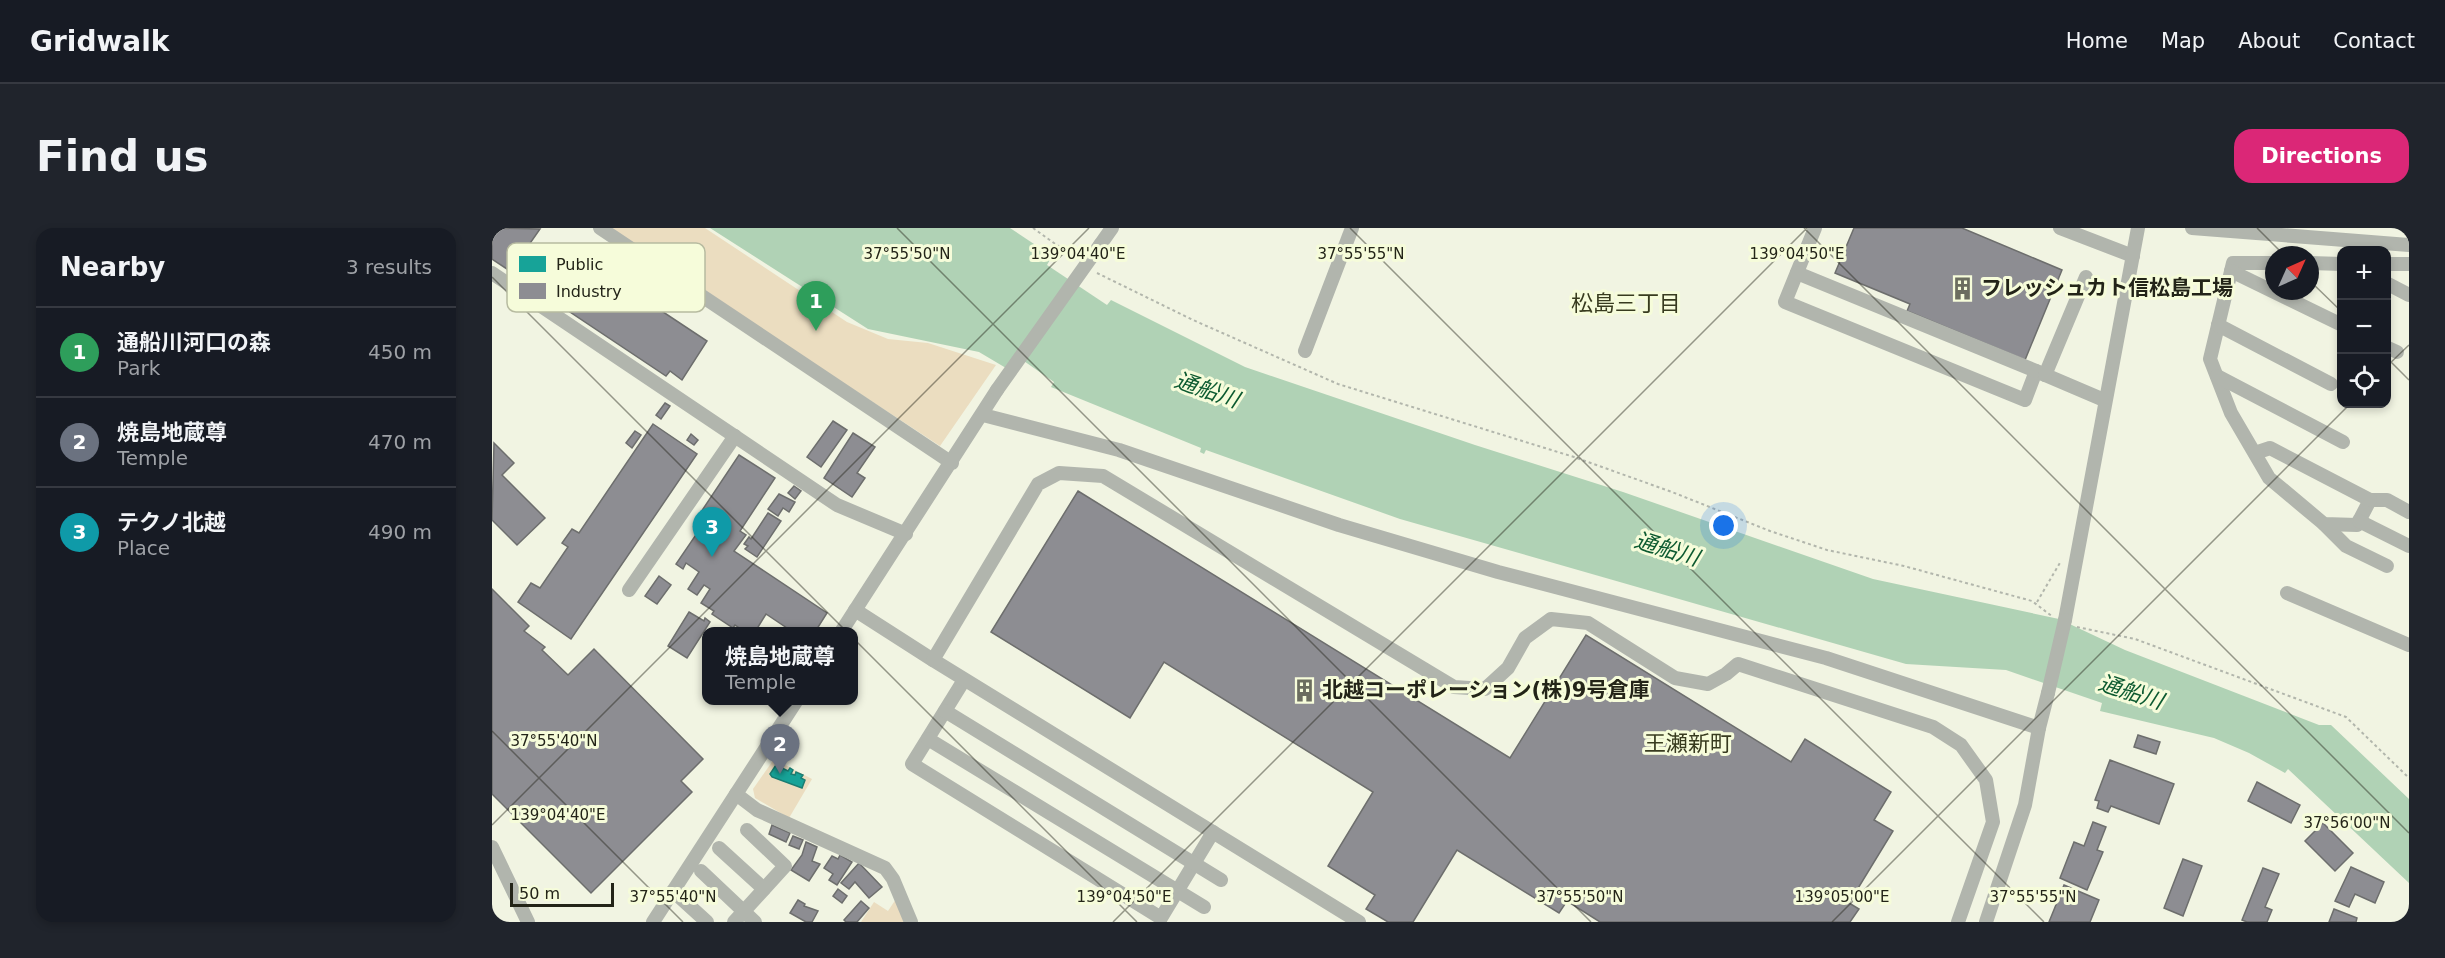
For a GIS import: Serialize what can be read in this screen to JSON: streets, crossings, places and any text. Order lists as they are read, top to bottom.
{
  "districts": ["松島三丁目", "王瀬新町"],
  "water": ["通船川"],
  "places": {
    "building": ["フレッシュカト信松島工場", "北越コーポレーション(株)9号倉庫"]
  },
  "legend": ["Public", "Industry"],
  "scale_bar": "50 m",
  "north": "top right",
  "page": {
    "header": "Gridwalk",
    "nav": [
      "Home",
      "Map",
      "About",
      "Contact"
    ],
    "buttons": "Directions",
    "title": "Find us",
    "heading": ["Nearby", "3 results"],
    "map_buttons": ["+", "−"],
    "pins": ["1", "3", "2"],
    "list": [
      {
        "mark": "1",
        "name": "通船川河口の森",
        "note": "Park",
        "value": "450 m"
      },
      {
        "mark": "2",
        "name": "焼島地蔵尊",
        "note": "Temple",
        "value": "470 m"
      },
      {
        "mark": "3",
        "name": "テクノ北越",
        "note": "Place",
        "value": "490 m"
      }
    ],
    "popup": ["焼島地蔵尊", "Temple"],
    "scale": "50 m"
  },
  "coordinates": [
    "37°55'50\"N",
    "139°04'40\"E",
    "37°55'55\"N",
    "139°04'50\"E",
    "37°55'40\"N",
    "37°56'00\"N",
    "139°05'00\"E"
  ]
}
